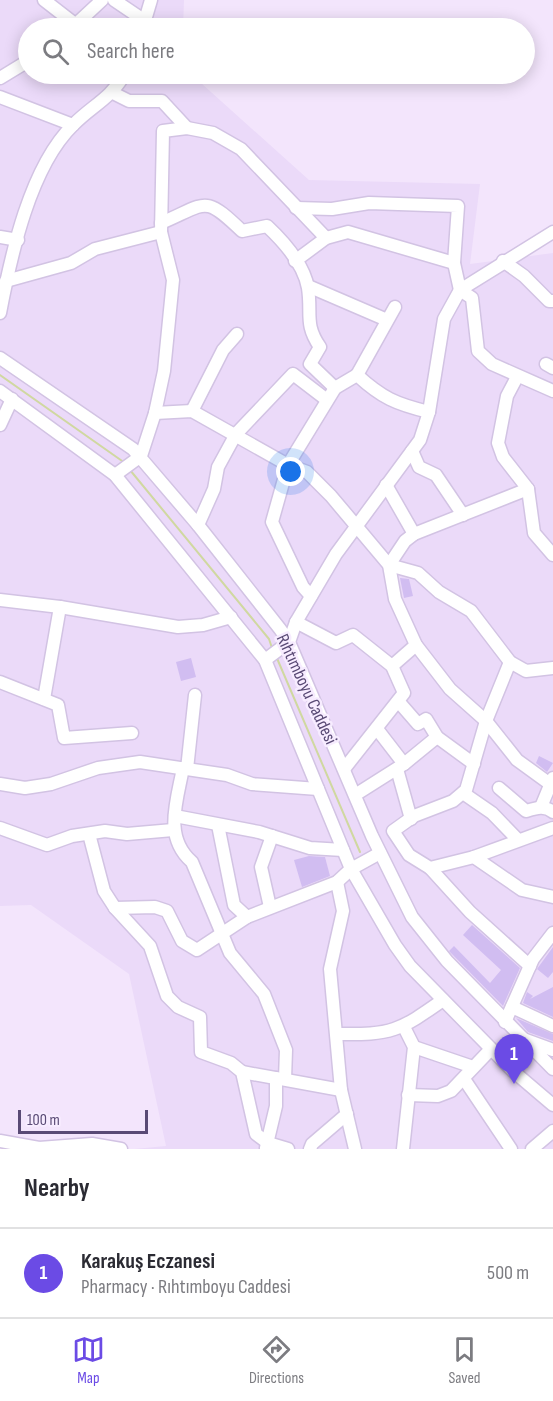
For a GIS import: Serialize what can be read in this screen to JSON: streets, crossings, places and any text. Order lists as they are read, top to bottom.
{
  "streets": {
    "street": ["Rıhtımboyu Caddesi"]
  },
  "scale_bar": "100 m",
  "page": {
    "search": "Search here",
    "pins": "1",
    "scale": "100 m",
    "heading": "Nearby",
    "list": [
      {
        "mark": "1",
        "name": "Karakuş Eczanesi",
        "note": "Pharmacy · Rıhtımboyu Caddesi",
        "value": "500 m"
      }
    ],
    "nav": ["Map", "Directions", "Saved"]
  }
}
